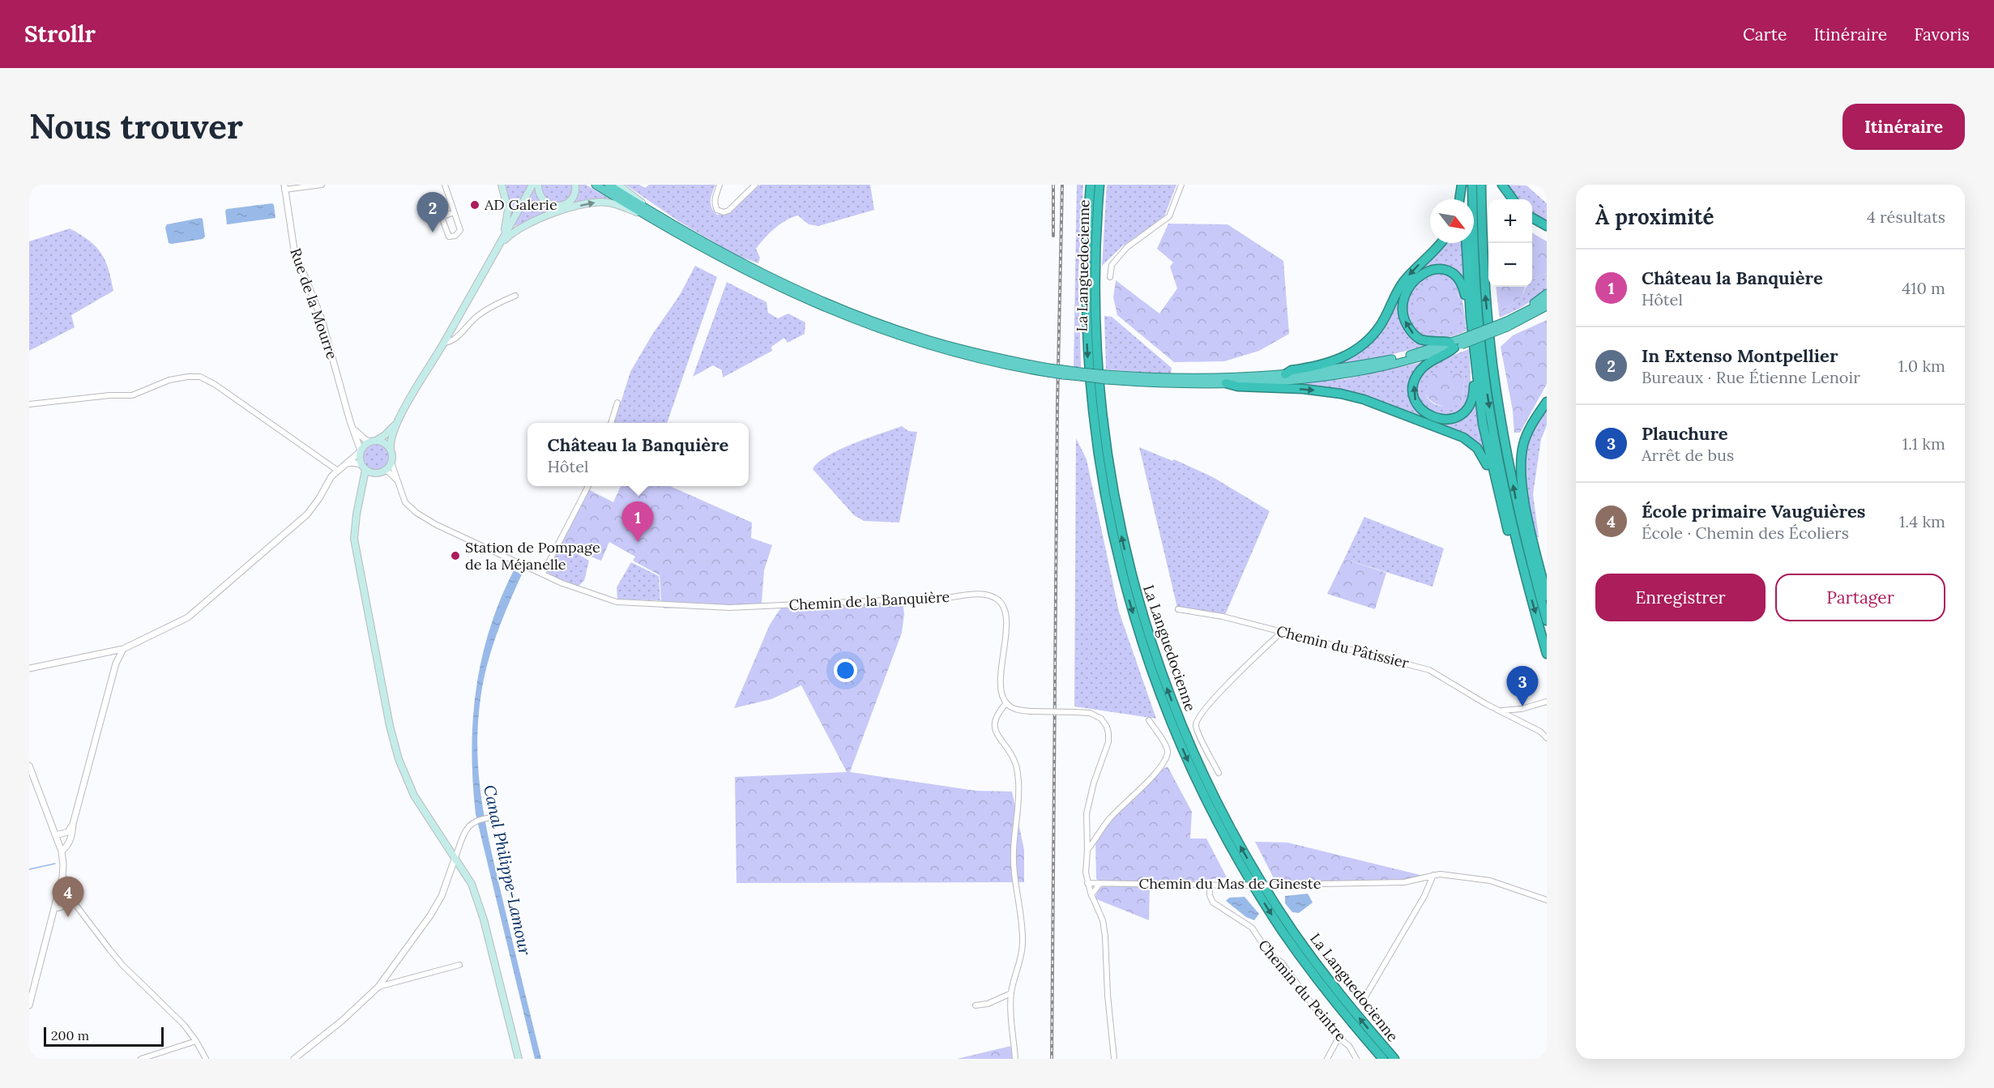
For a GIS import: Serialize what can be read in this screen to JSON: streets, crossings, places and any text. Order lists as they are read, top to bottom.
{
  "streets": {
    "highway": ["La Languedocienne"],
    "street": [
      "Rue de la Mourre",
      "Chemin de la Banquière",
      "Chemin du Pâtissier",
      "Chemin du Mas de Gineste",
      "Chemin du Peintre"
    ]
  },
  "crossings": [
    ["Rue de la Mourre", "Chemin de la Banquière"],
    ["Chemin du Mas de Gineste", "Chemin du Peintre"]
  ],
  "water": ["Canal Philippe-Lamour"],
  "places": ["AD Galerie", "Station de Pompage de la Méjanelle"],
  "scale_bar": "200 m",
  "north": "bottom right",
  "page": {
    "header": "Strollr",
    "nav": ["Carte", "Itinéraire", "Favoris"],
    "buttons": [
      "Itinéraire",
      ["Enregistrer", "Partager"]
    ],
    "title": "Nous trouver",
    "heading": ["À proximité", "4 résultats"],
    "pins": [
      "2",
      "1",
      "3",
      "4"
    ],
    "map_buttons": ["+", "−"],
    "list": [
      {
        "mark": "1",
        "name": "Château la Banquière",
        "note": "Hôtel",
        "value": "410 m"
      },
      {
        "mark": "2",
        "name": "In Extenso Montpellier",
        "note": "Bureaux · Rue Étienne Lenoir",
        "value": "1.0 km"
      },
      {
        "mark": "3",
        "name": "Plauchure",
        "note": "Arrêt de bus",
        "value": "1.1 km"
      },
      {
        "mark": "4",
        "name": "École primaire Vauguières",
        "note": "École · Chemin des Écoliers",
        "value": "1.4 km"
      }
    ],
    "popup": ["Château la Banquière", "Hôtel"],
    "scale": "200 m"
  }
}
